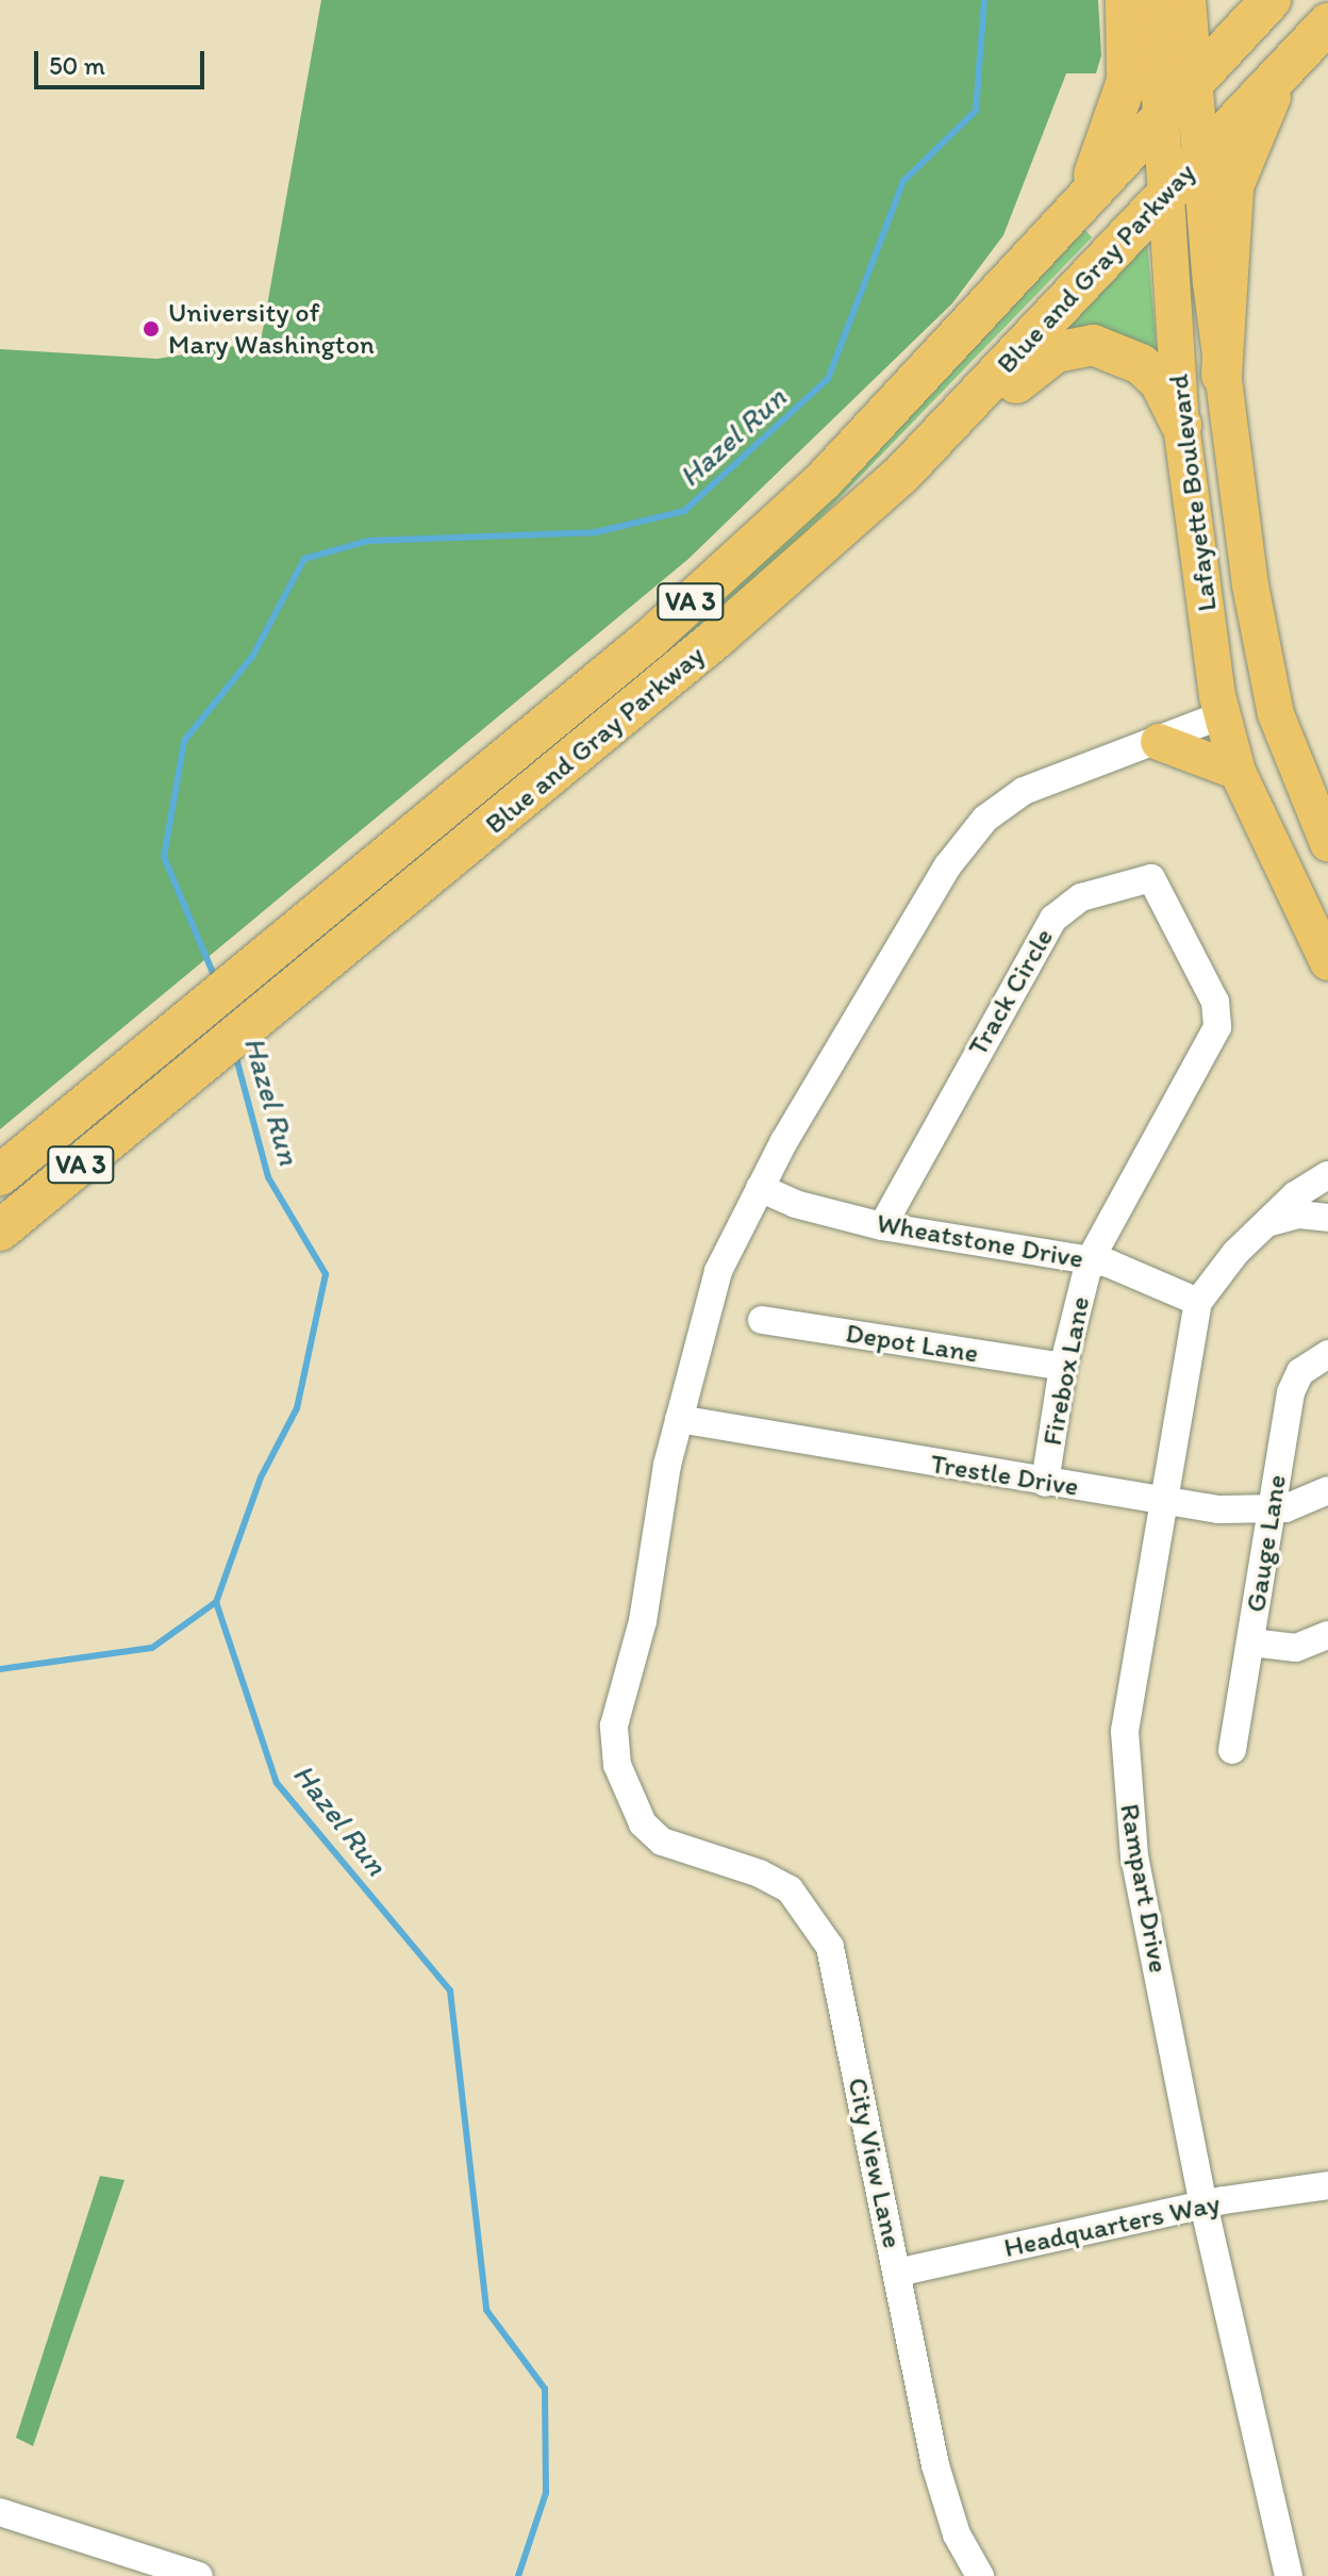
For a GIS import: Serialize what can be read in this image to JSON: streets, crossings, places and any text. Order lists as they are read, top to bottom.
{
  "streets": {
    "highway": ["Blue and Gray Parkway", "VA 3"],
    "main road": ["Lafayette Boulevard"],
    "street": [
      "Track Circle",
      "Wheatstone Drive",
      "Depot Lane",
      "Firebox Lane",
      "Trestle Drive",
      "Gauge Lane",
      "Rampart Drive",
      "City View Lane",
      "Headquarters Way"
    ]
  },
  "crossings": [
    ["Blue and Gray Parkway", "Lafayette Boulevard"],
    ["Track Circle", "Wheatstone Drive"],
    ["Track Circle", "Firebox Lane"],
    ["Wheatstone Drive", "Firebox Lane"],
    ["Wheatstone Drive", "Rampart Drive"],
    ["Depot Lane", "Firebox Lane"],
    ["Firebox Lane", "Trestle Drive"],
    ["Trestle Drive", "Gauge Lane"],
    ["Trestle Drive", "Rampart Drive"],
    ["Trestle Drive", "City View Lane"],
    ["Rampart Drive", "Headquarters Way"],
    ["City View Lane", "Headquarters Way"]
  ],
  "water": ["Hazel Run"],
  "places": ["University of Mary Washington"],
  "scale_bar": "50 m"
}
